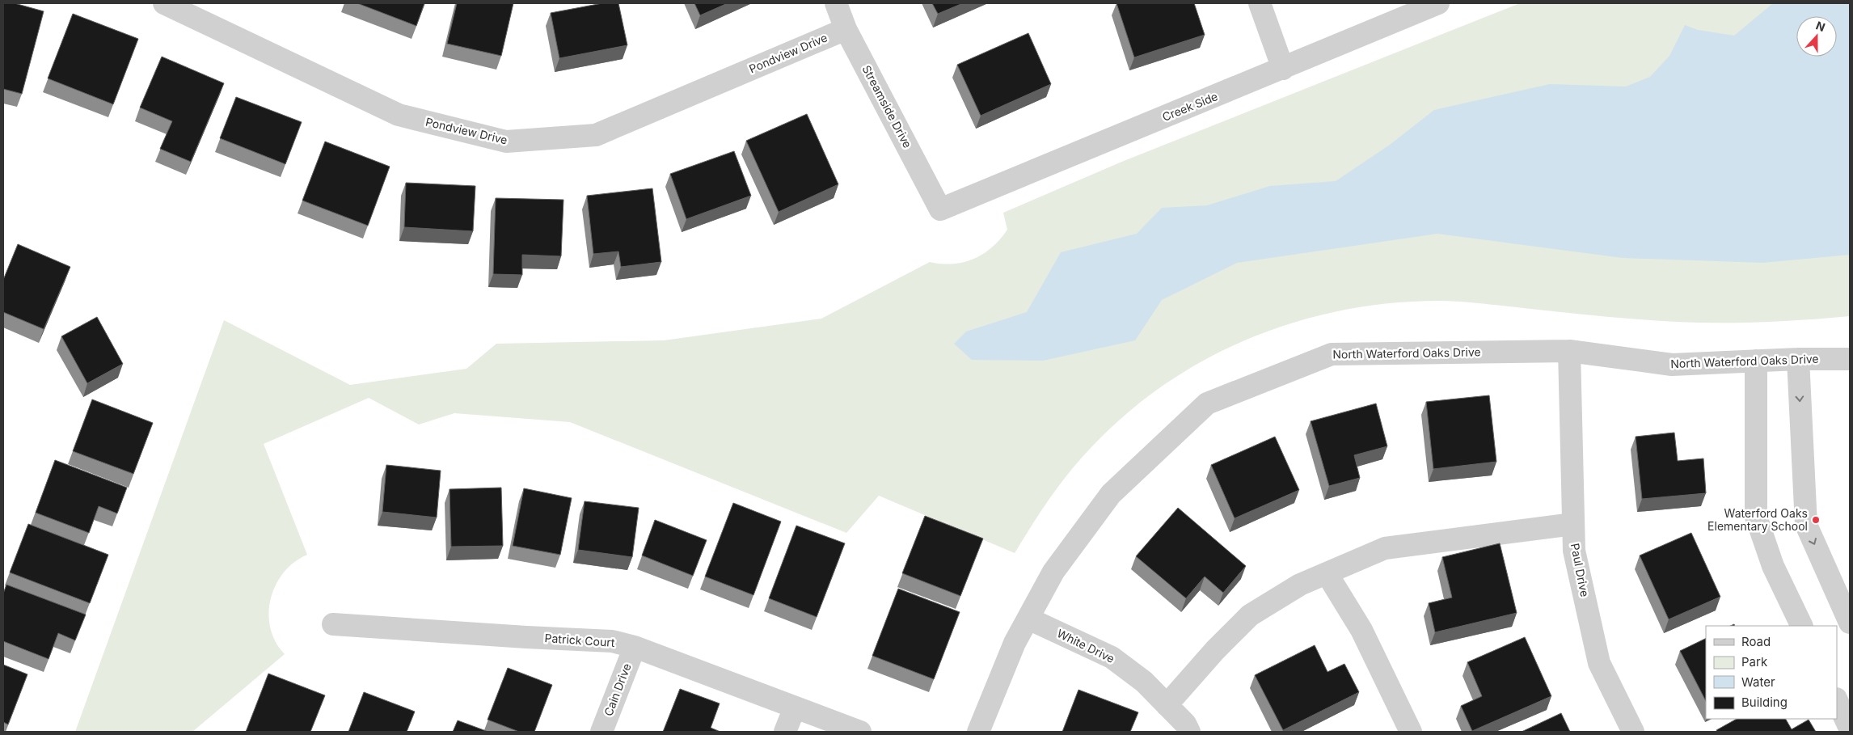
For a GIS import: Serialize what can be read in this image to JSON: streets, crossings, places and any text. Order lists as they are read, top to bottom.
{
  "streets": {
    "street": [
      "Pondview Drive",
      "Streamside Drive",
      "Creek Side",
      "North Waterford Oaks Drive",
      "Paul Drive",
      "Patrick Court",
      "White Drive",
      "Cain Drive"
    ]
  },
  "crossings": [
    ["Pondview Drive", "Streamside Drive"],
    ["Streamside Drive", "Creek Side"],
    ["North Waterford Oaks Drive", "Paul Drive"],
    ["North Waterford Oaks Drive", "White Drive"],
    ["Patrick Court", "Cain Drive"]
  ],
  "places": ["Waterford Oaks Elementary School"],
  "legend": [
    "Road",
    "Park",
    "Water",
    "Building"
  ],
  "north": "top"
}
